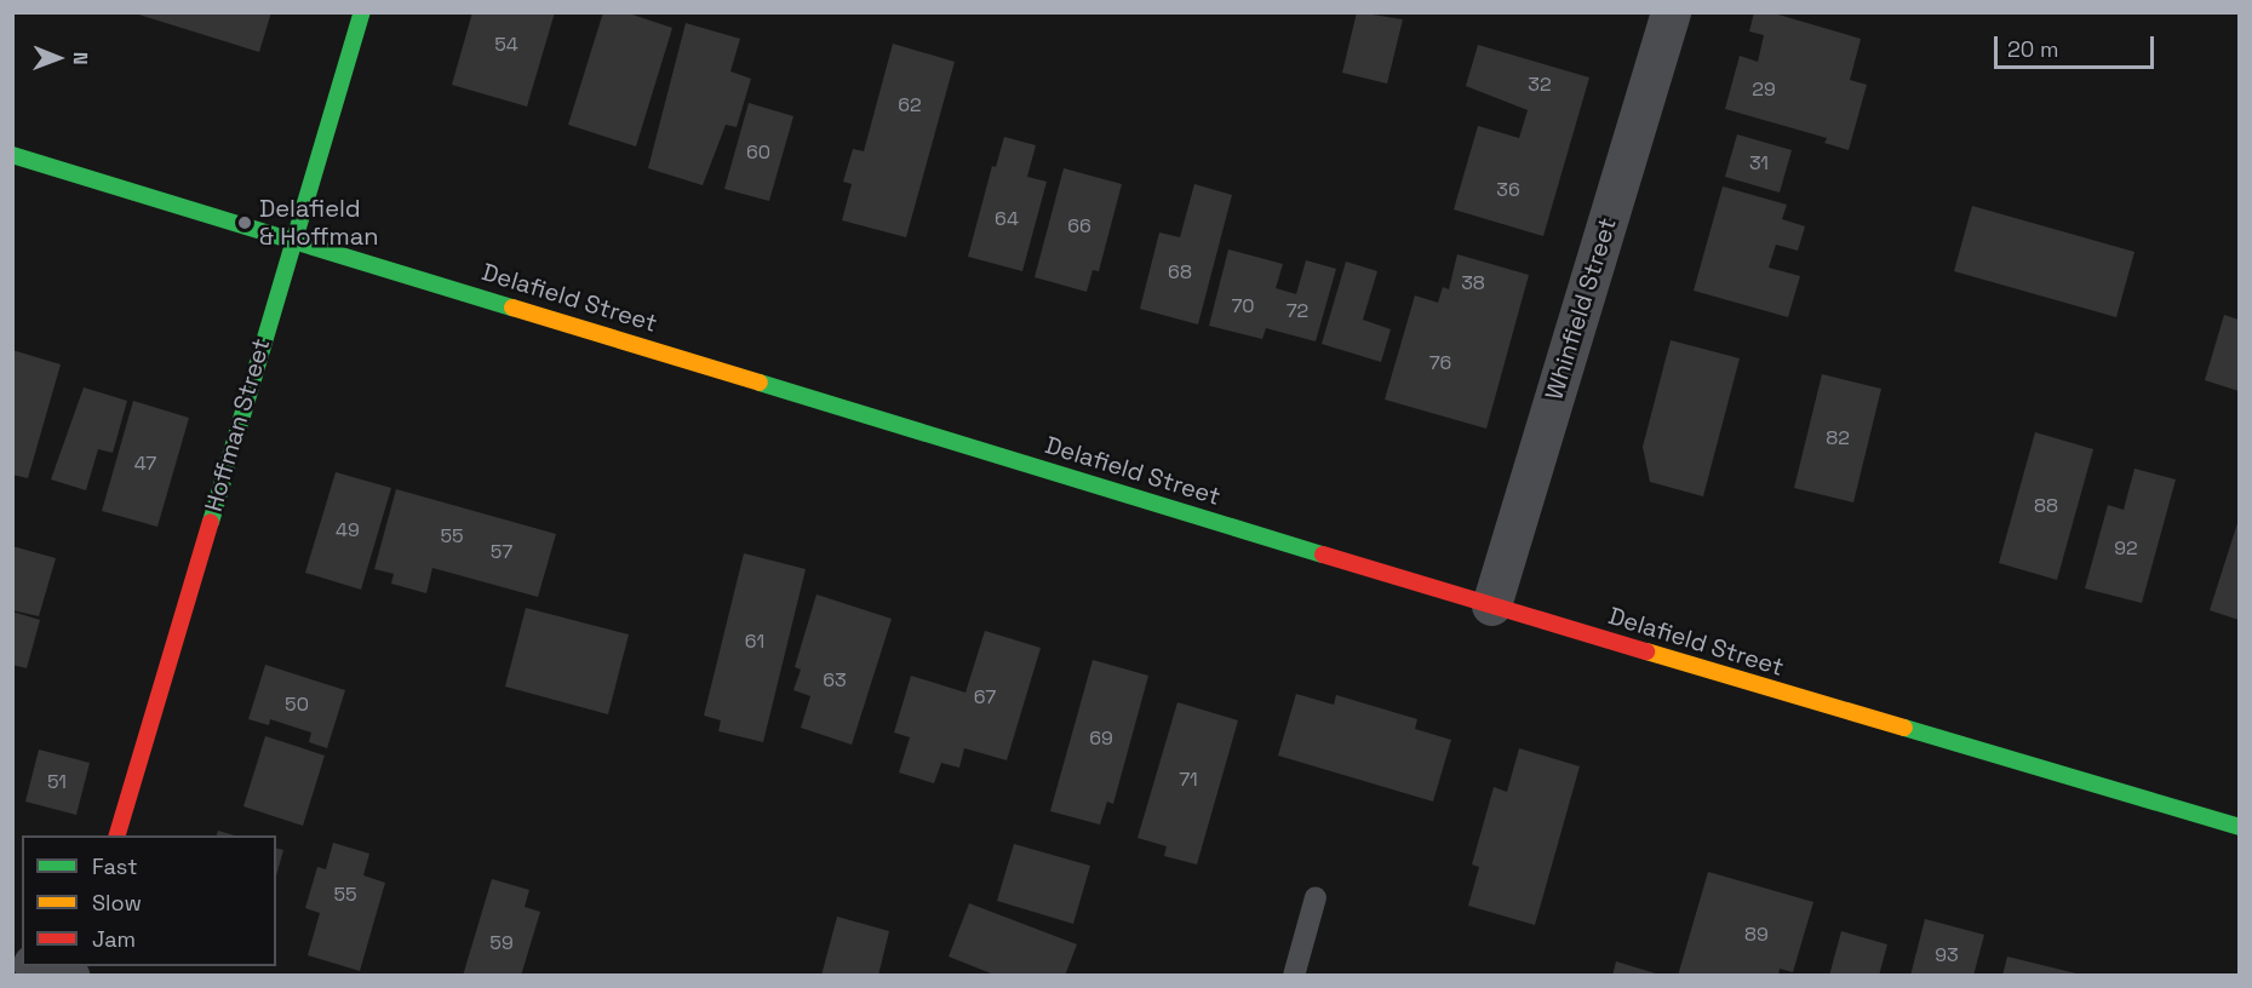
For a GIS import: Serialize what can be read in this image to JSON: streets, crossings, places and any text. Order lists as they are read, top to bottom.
{
  "streets": {
    "street": ["Delafield Street", "Whinfield Street", "Hoffman Street"]
  },
  "crossings": [
    ["Delafield Street", "Whinfield Street"],
    ["Delafield Street", "Hoffman Street"]
  ],
  "places": ["Delafield & Hoffman"],
  "house_numbers": [
    "54",
    "32",
    "29",
    "62",
    "60",
    "31",
    "36",
    "64",
    "66",
    "68",
    "38",
    "70",
    "72",
    "76",
    "82",
    "47",
    "88",
    "49",
    "55",
    "92",
    "57",
    "61",
    "63",
    "67",
    "50",
    "69",
    "71",
    "51",
    "55",
    "89",
    "59",
    "93"
  ],
  "legend": ["Fast", "Slow", "Jam"],
  "scale_bar": "20 m",
  "north": "right"
}
